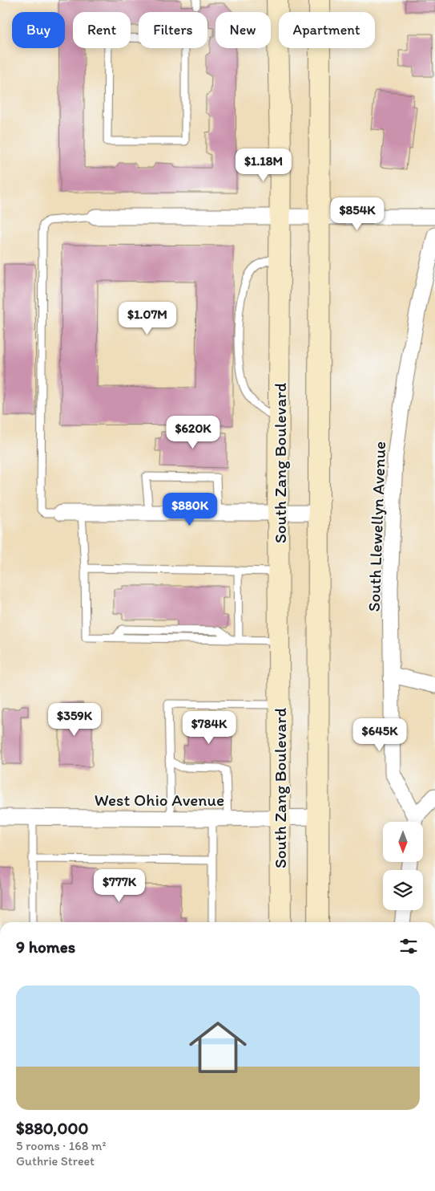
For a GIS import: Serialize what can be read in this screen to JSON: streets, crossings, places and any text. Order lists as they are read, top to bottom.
{
  "streets": {
    "street": ["South Zang Boulevard", "South Llewellyn Avenue", "West Ohio Avenue"]
  },
  "crossings": [
    ["South Zang Boulevard", "West Ohio Avenue"]
  ],
  "north": "bottom",
  "page": {
    "chip": [
      "Buy",
      "Rent",
      "Filters",
      "New",
      "Apartment"
    ],
    "price": [
      "$1.18M",
      "$854K",
      "$1.07M",
      "$620K",
      "$880K",
      "$359K",
      "$784K",
      "$645K",
      "$777K"
    ],
    "heading": "9 homes",
    "list": [
      {
        "name": "$880,000",
        "note": "5 rooms · 168 m² · Guthrie Street"
      }
    ]
  }
}
